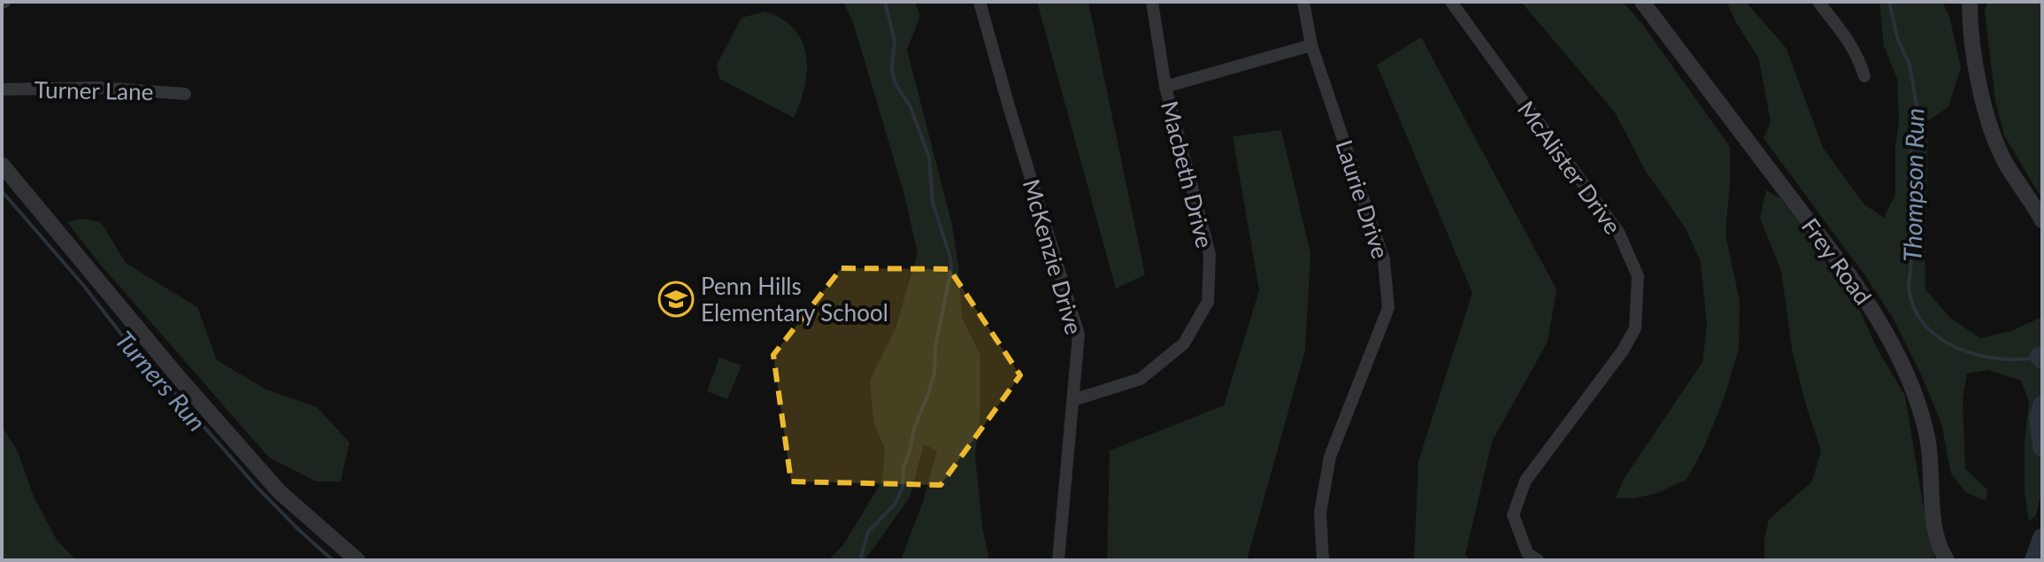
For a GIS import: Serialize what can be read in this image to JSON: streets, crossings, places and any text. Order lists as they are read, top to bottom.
{
  "streets": {
    "street": [
      "Turner Lane",
      "McAlister Drive",
      "Macbeth Drive",
      "Laurie Drive",
      "McKenzie Drive",
      "Frey Road"
    ]
  },
  "crossings": [
    ["Macbeth Drive", "McKenzie Drive"]
  ],
  "water": ["Thompson Run", "Turners Run"],
  "places": {
    "school or university": ["Penn Hills Elementary School"]
  }
}
